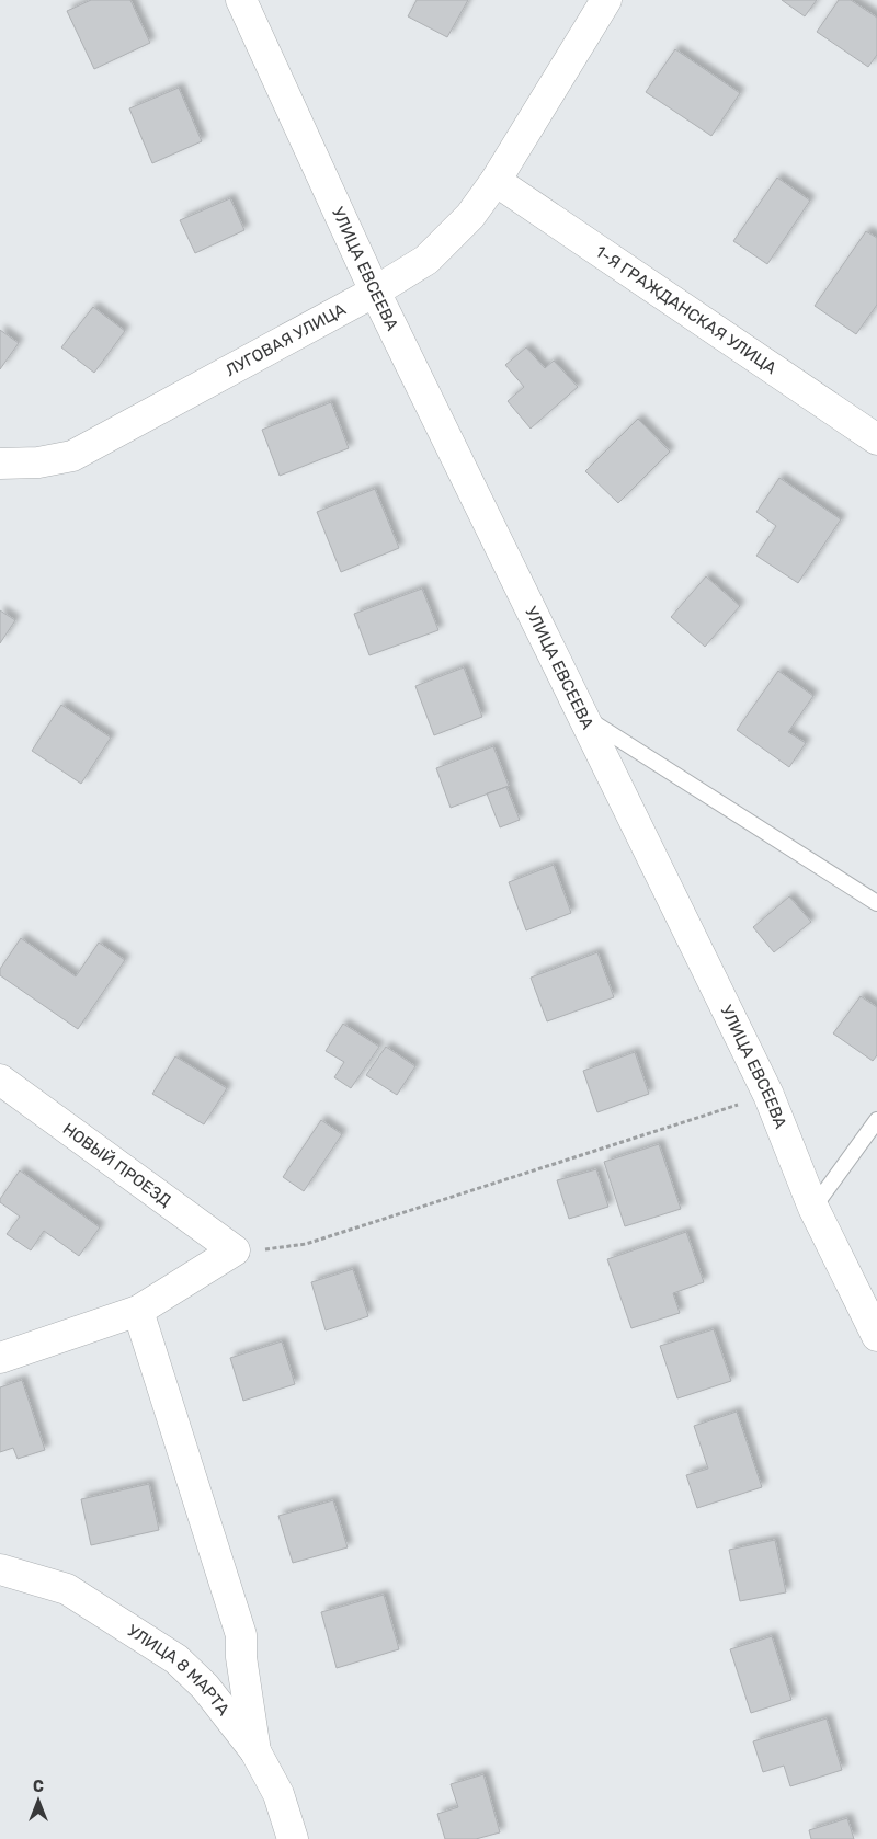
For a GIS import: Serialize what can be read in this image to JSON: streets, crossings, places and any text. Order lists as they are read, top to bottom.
{
  "streets": {
    "street": [
      "УЛИЦА ЕВСЕЕВА",
      "1-Я ГРАЖДАНСКАЯ УЛИЦА",
      "ЛУГОВАЯ УЛИЦА",
      "НОВЫЙ ПРОЕЗД",
      "УЛИЦА 8 МАРТА"
    ]
  },
  "crossings": [
    ["УЛИЦА ЕВСЕЕВА", "ЛУГОВАЯ УЛИЦА"],
    ["1-Я ГРАЖДАНСКАЯ УЛИЦА", "ЛУГОВАЯ УЛИЦА"]
  ],
  "north": "top"
}
